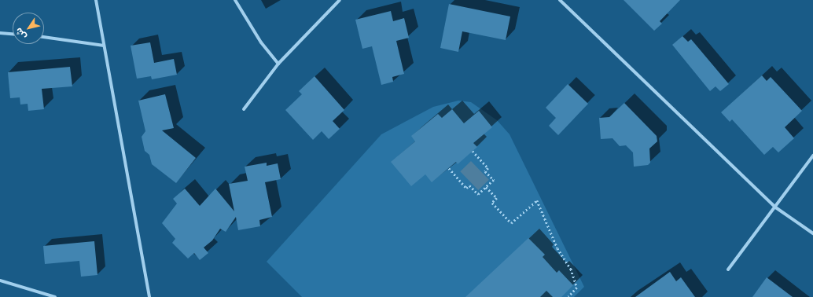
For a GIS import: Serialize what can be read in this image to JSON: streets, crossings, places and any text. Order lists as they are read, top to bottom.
{
  "north": "bottom left"
}
